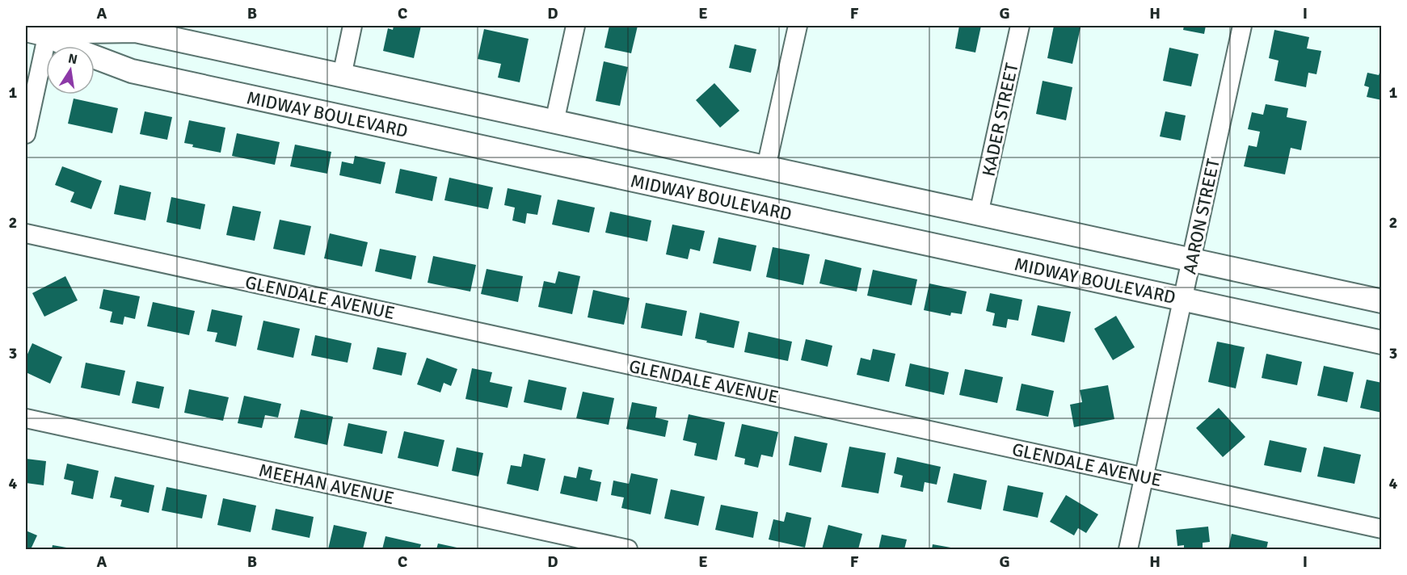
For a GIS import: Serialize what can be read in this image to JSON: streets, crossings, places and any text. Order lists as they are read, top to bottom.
{
  "streets": {
    "street": [
      "MIDWAY BOULEVARD",
      "KADER STREET",
      "AARON STREET",
      "GLENDALE AVENUE",
      "MEEHAN AVENUE"
    ]
  },
  "crossings": [
    ["MIDWAY BOULEVARD", "AARON STREET"],
    ["AARON STREET", "GLENDALE AVENUE"]
  ],
  "north": "top",
  "grid": {
    "columns": [
      "A",
      "B",
      "C",
      "D",
      "E",
      "F",
      "G",
      "H",
      "I"
    ],
    "rows": [
      "1",
      "2",
      "3",
      "4"
    ]
  }
}
